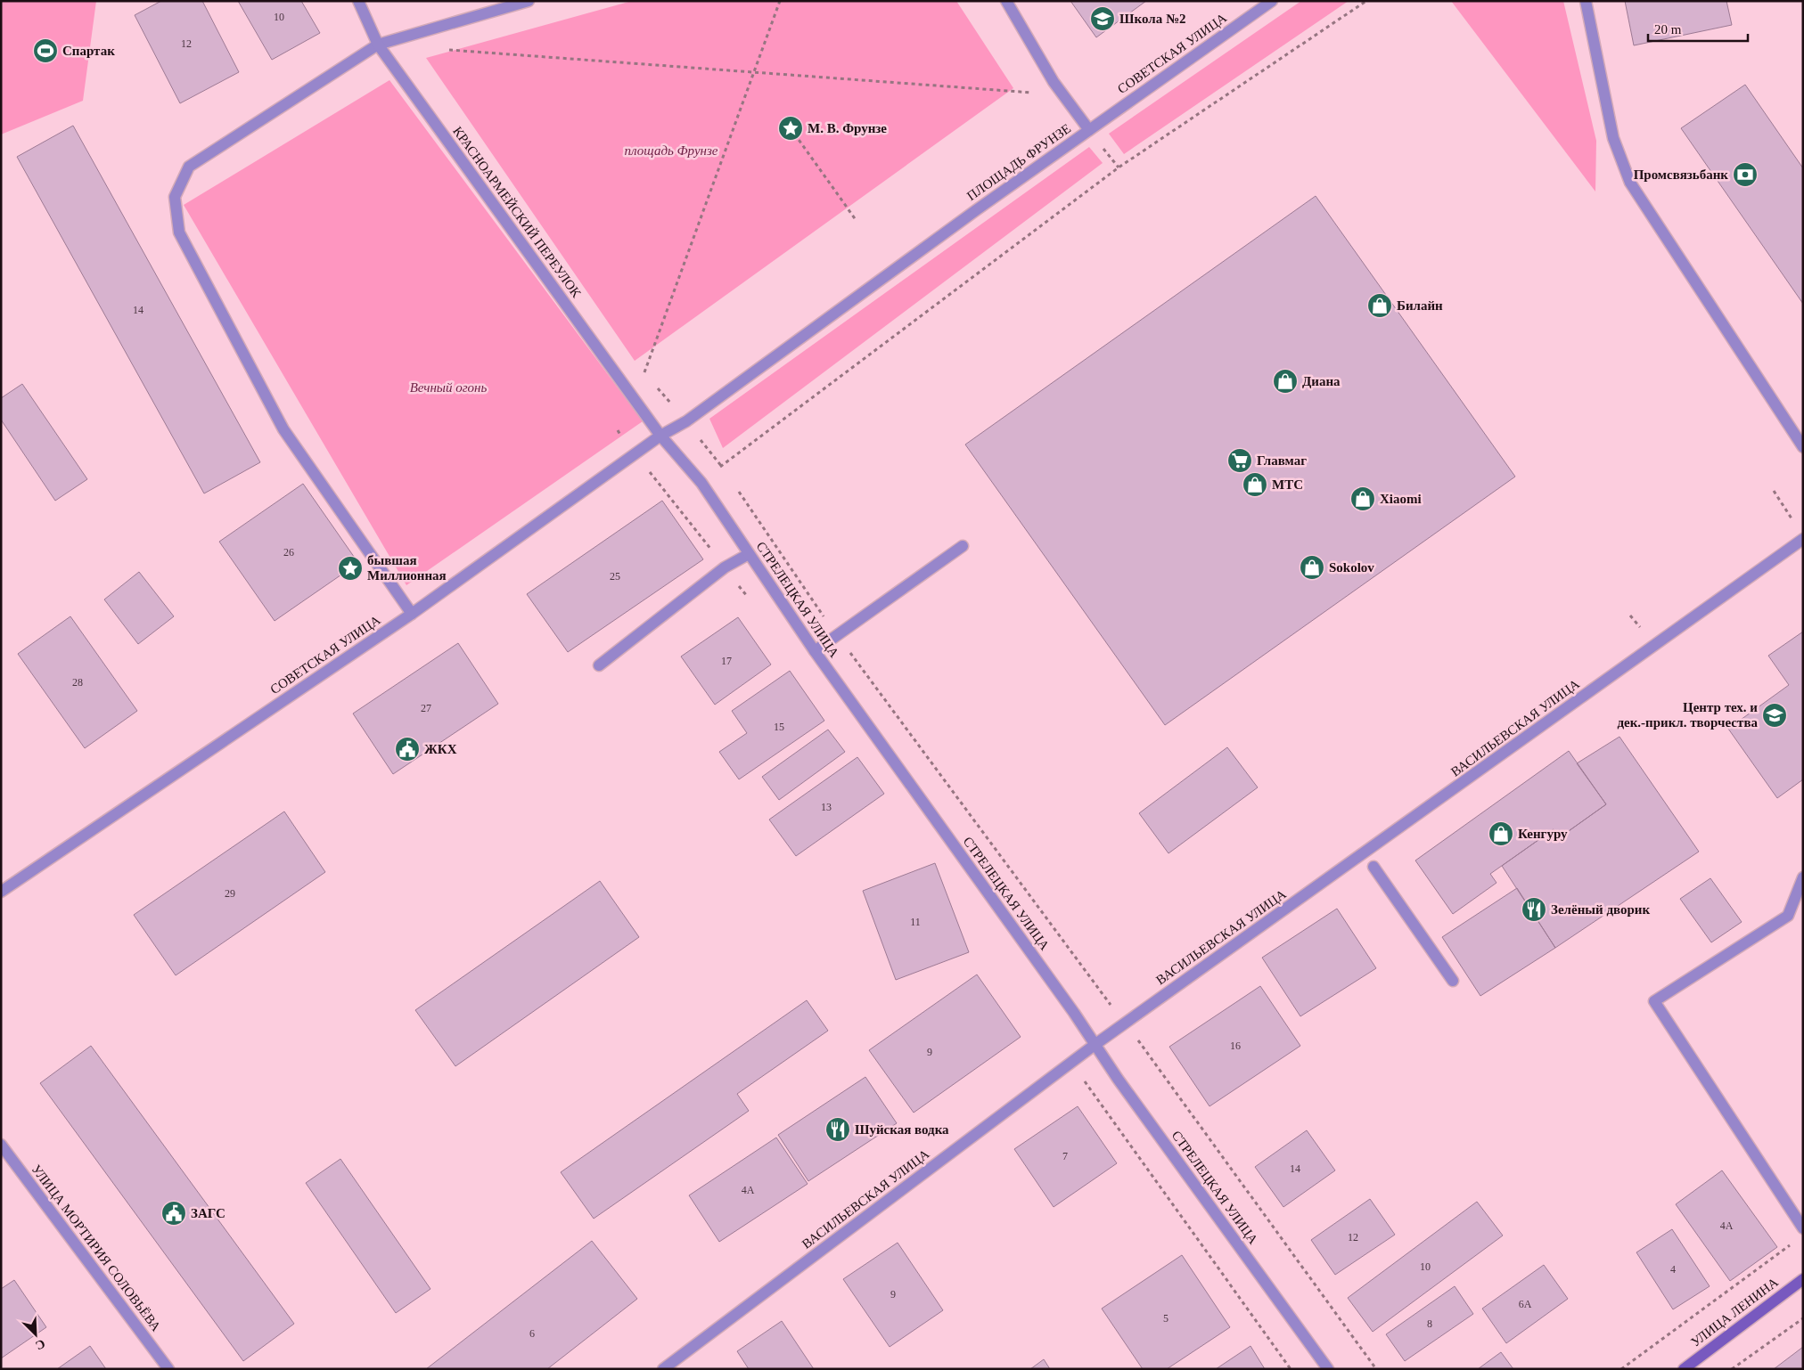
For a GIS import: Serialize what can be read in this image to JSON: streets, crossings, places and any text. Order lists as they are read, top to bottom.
{
  "streets": {
    "main road": ["УЛИЦА ЛЕНИНА"],
    "street": [
      "СОВЕТСКАЯ УЛИЦА",
      "ПЛОЩАДЬ ФРУНЗЕ",
      "КРАСНОАРМЕЙСКИЙ ПЕРЕУЛОК",
      "СТРЕЛЕЦКАЯ УЛИЦА",
      "ВАСИЛЬЕВСКАЯ УЛИЦА",
      "УЛИЦА МОРТИРИЯ СОЛОВЬЁВА"
    ]
  },
  "crossings": [
    ["СОВЕТСКАЯ УЛИЦА", "ПЛОЩАДЬ ФРУНЗЕ"],
    ["СОВЕТСКАЯ УЛИЦА", "КРАСНОАРМЕЙСКИЙ ПЕРЕУЛОК"],
    ["СОВЕТСКАЯ УЛИЦА", "СТРЕЛЕЦКАЯ УЛИЦА"],
    ["ПЛОЩАДЬ ФРУНЗЕ", "КРАСНОАРМЕЙСКИЙ ПЕРЕУЛОК"],
    ["ПЛОЩАДЬ ФРУНЗЕ", "СТРЕЛЕЦКАЯ УЛИЦА"],
    ["КРАСНОАРМЕЙСКИЙ ПЕРЕУЛОК", "СТРЕЛЕЦКАЯ УЛИЦА"],
    ["СТРЕЛЕЦКАЯ УЛИЦА", "ВАСИЛЬЕВСКАЯ УЛИЦА"]
  ],
  "parks": ["площадь Фрунзе", "Вечный огонь"],
  "places": {
    "school or university": ["Школа №2", "Центр тех. и дек.-прикл. творчества"],
    "sports": ["Спартак"],
    "place": ["М. В. Фрунзе", "бывшая Миллионная"],
    "bank": ["Промсвязьбанк"],
    "shop": [
      "Билайн",
      "Диана",
      "МТС",
      "Xiaomi",
      "Sokolov",
      "Кенгуру"
    ],
    "supermarket": ["Главмаг"],
    "public building": ["ЖКХ", "ЗАГС"],
    "restaurant": ["Зелёный дворик", "Шуйская водка"]
  },
  "house_numbers": [
    "10",
    "12",
    "14",
    "26",
    "25",
    "17",
    "28",
    "27",
    "15",
    "13",
    "29",
    "11",
    "16",
    "9",
    "7",
    "14",
    "4А",
    "4А",
    "12",
    "10",
    "4",
    "9",
    "6А",
    "5",
    "8",
    "6"
  ],
  "scale_bar": "20 m",
  "north": "bottom right"
}
